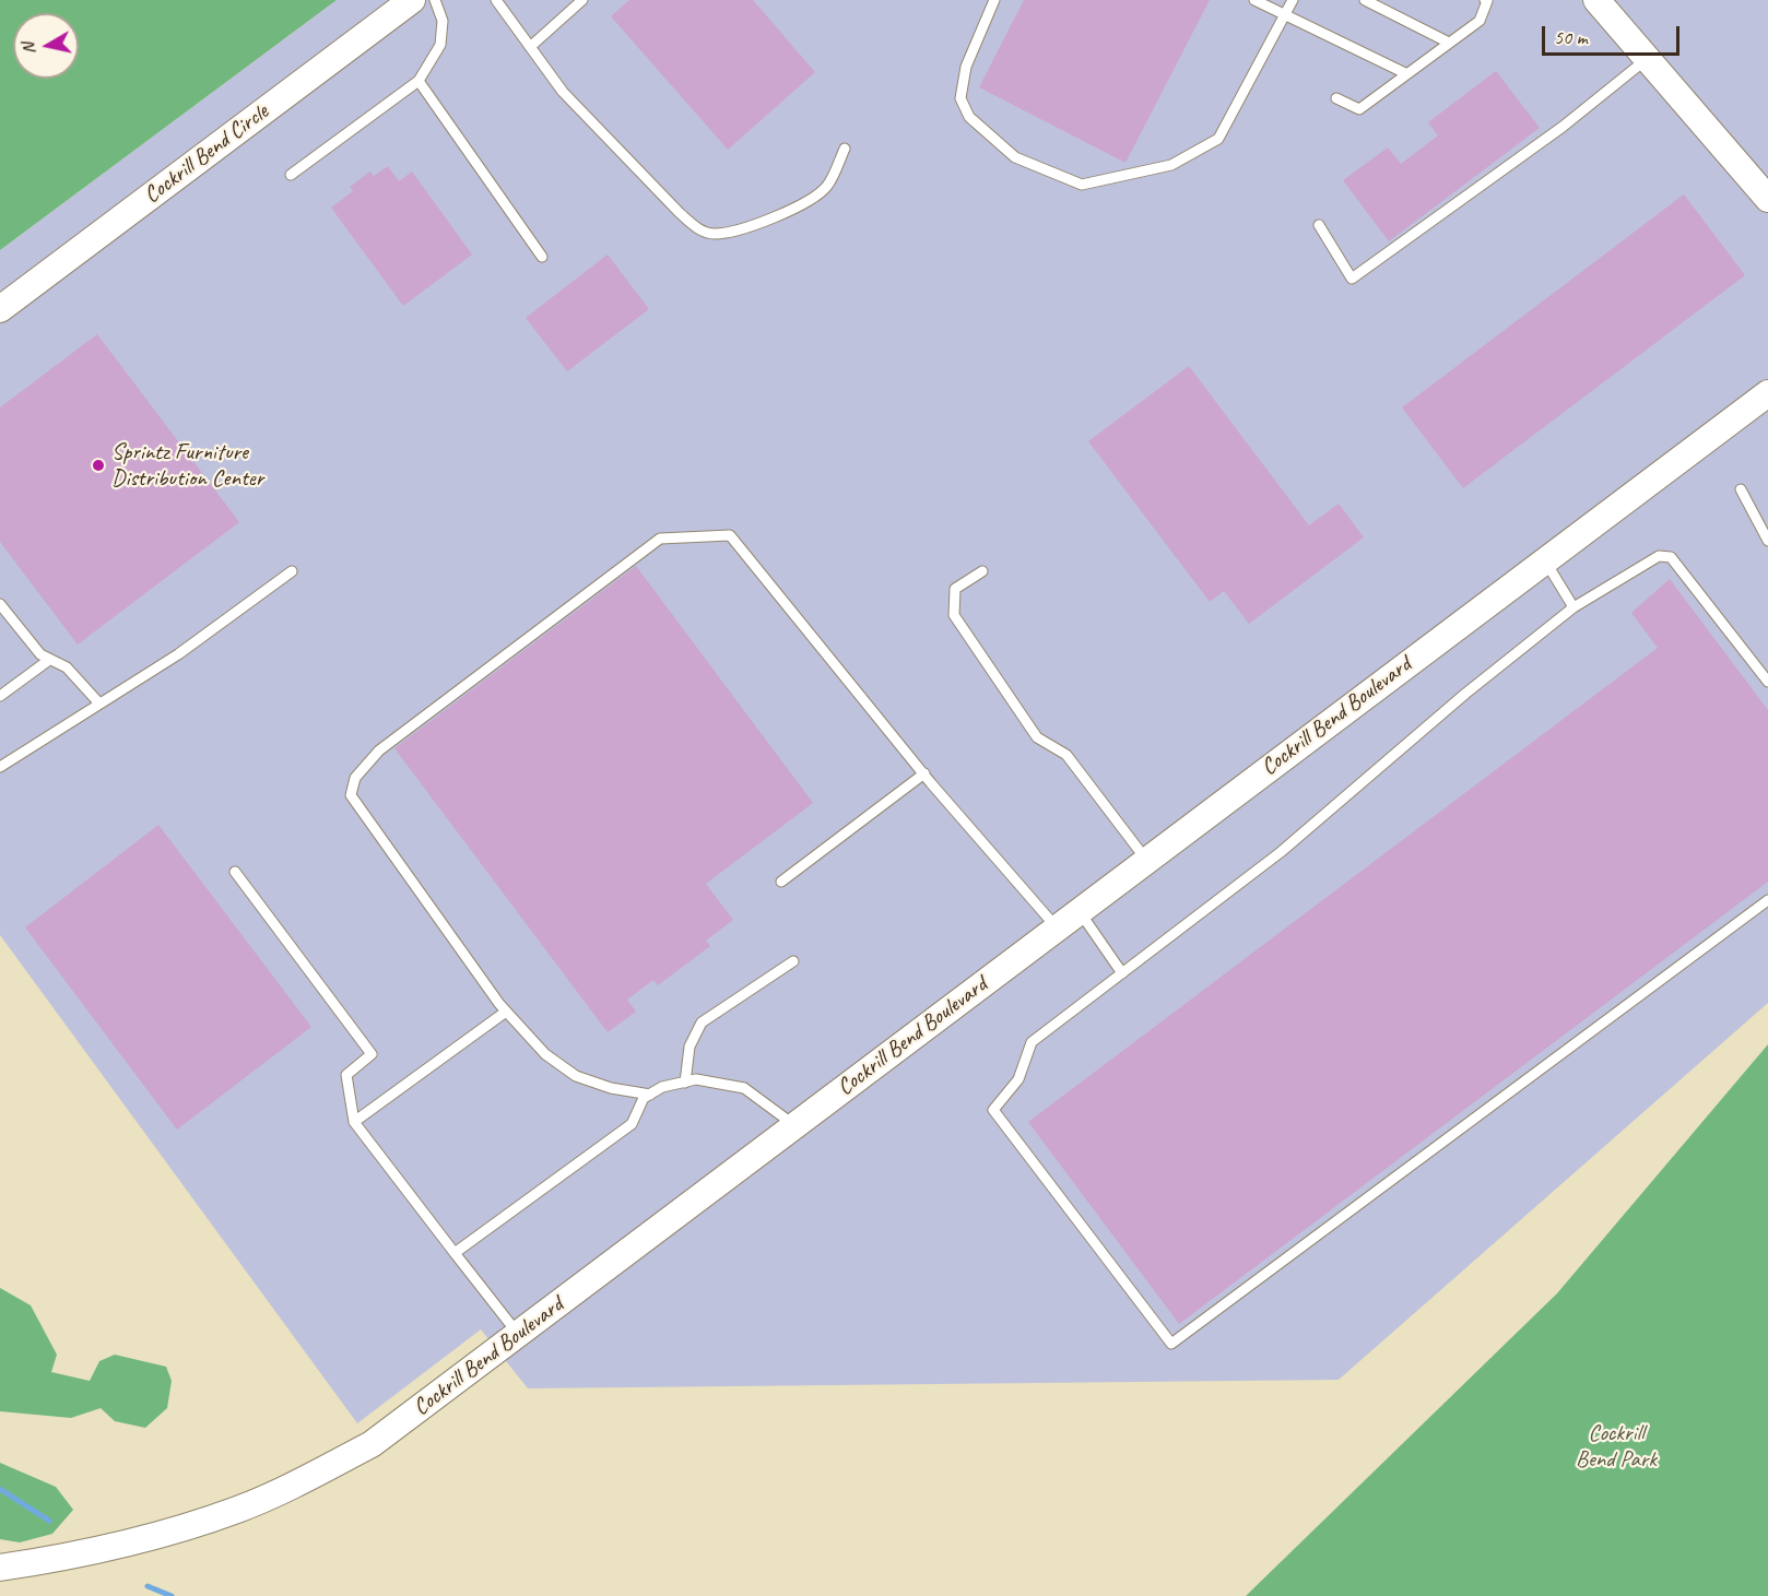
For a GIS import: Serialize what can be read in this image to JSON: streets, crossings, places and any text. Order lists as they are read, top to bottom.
{
  "streets": {
    "street": ["Cockrill Bend Circle", "Cockrill Bend Boulevard"]
  },
  "parks": ["Cockrill Bend Park"],
  "places": ["Sprintz Furniture Distribution Center"],
  "scale_bar": "50 m",
  "north": "left"
}
